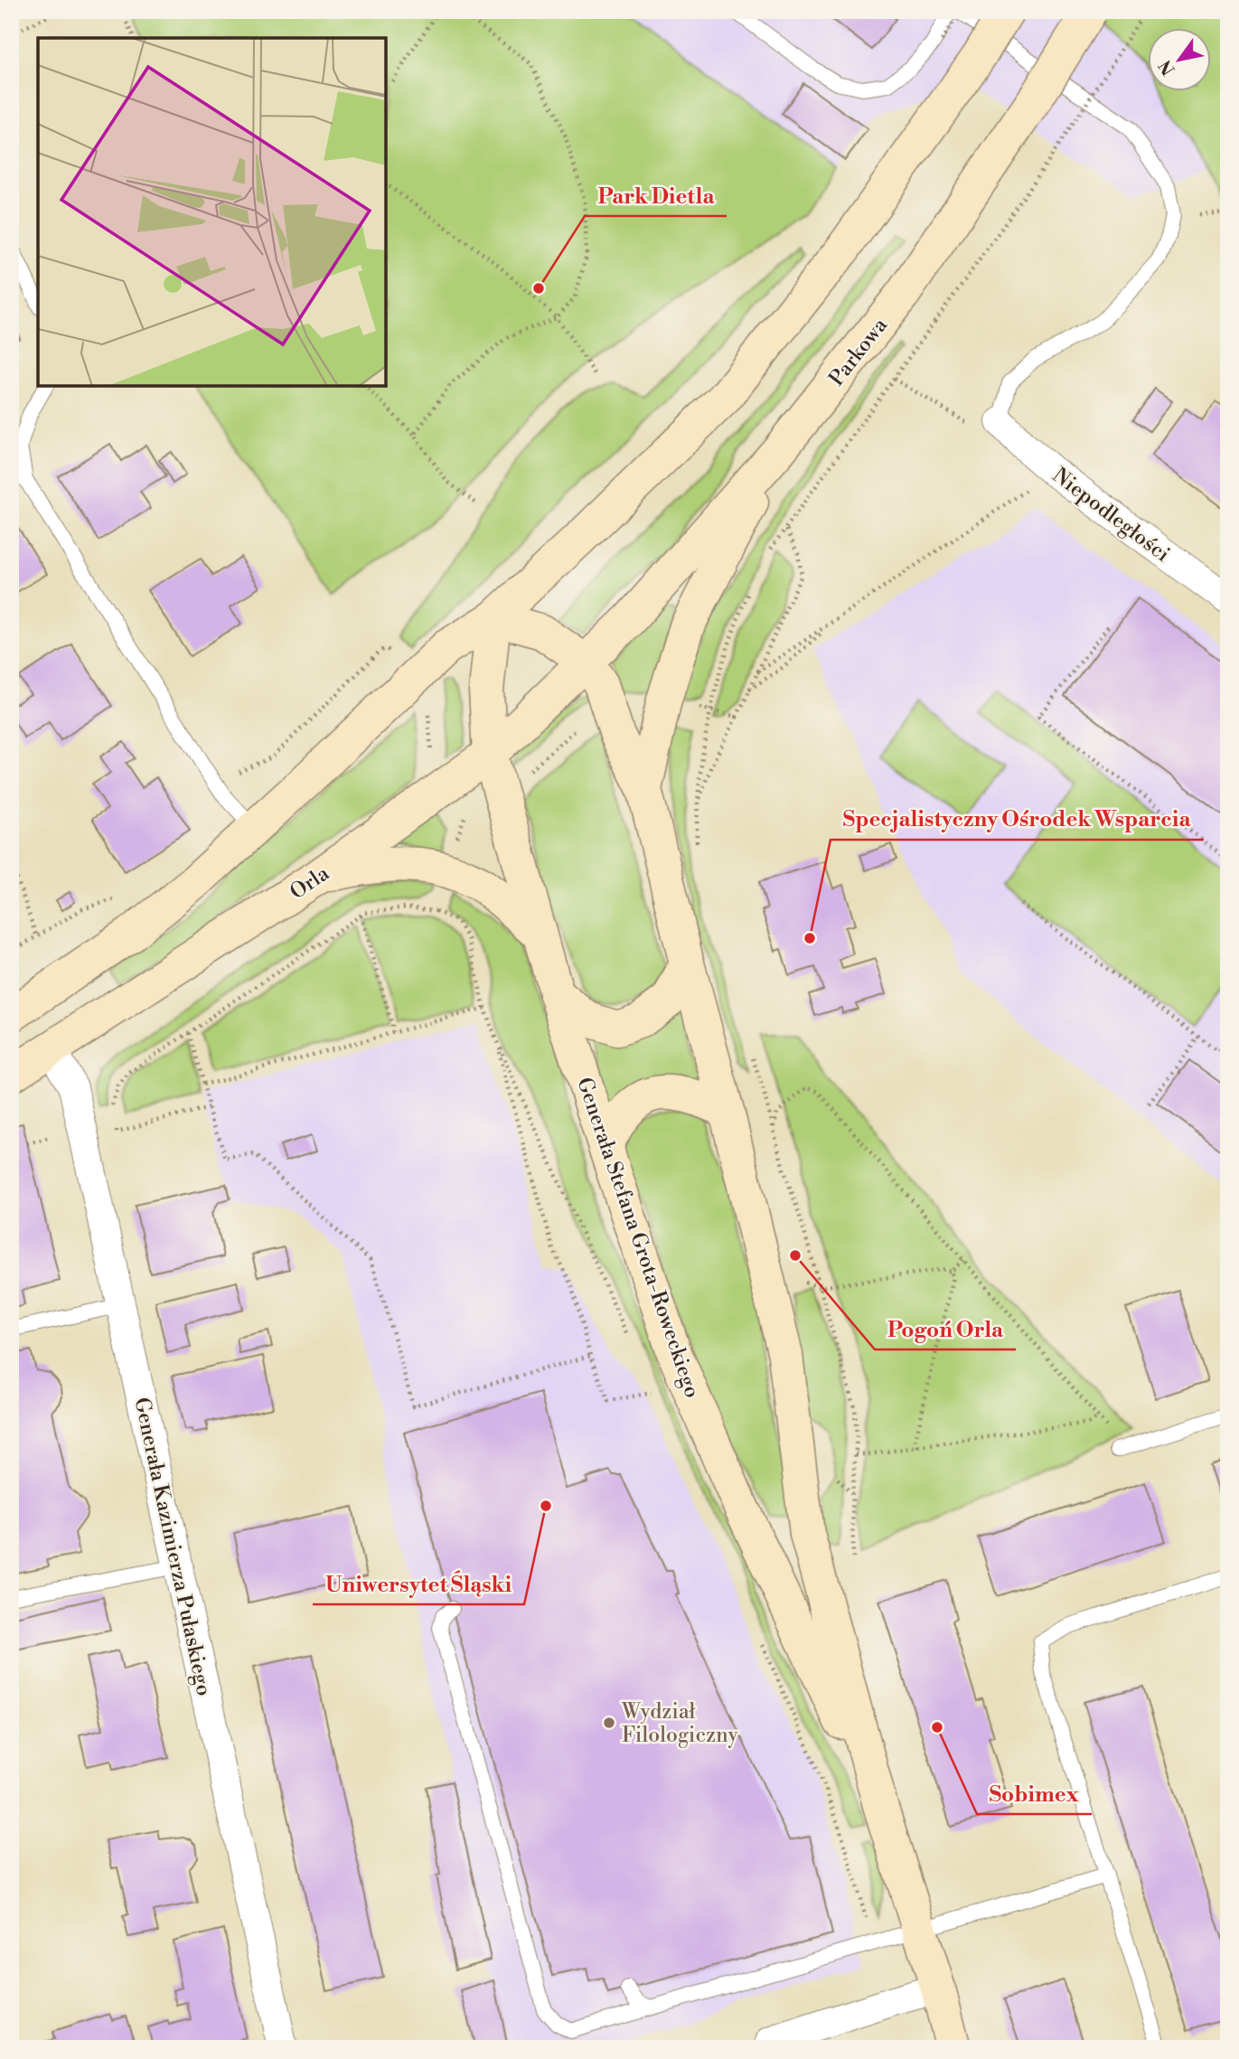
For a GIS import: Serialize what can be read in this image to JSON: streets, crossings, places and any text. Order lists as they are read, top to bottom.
{
  "streets": {
    "street": [
      "Parkowa",
      "Niepodległości",
      "Orla",
      "Generała Stefana Grota-Roweckiego",
      "Generała Kazimierza Pułaskiego"
    ]
  },
  "crossings": [
    ["Parkowa", "Orla"],
    ["Orla", "Generała Stefana Grota-Roweckiego"],
    ["Orla", "Generała Kazimierza Pułaskiego"]
  ],
  "places": [
    "Park Dietla",
    "Specjalistyczny Ośrodek Wsparcia",
    "Pogoń Orla",
    "Uniwersytet Śląski",
    "Wydział Filologiczny",
    "Sobimex"
  ],
  "north": "bottom left"
}
